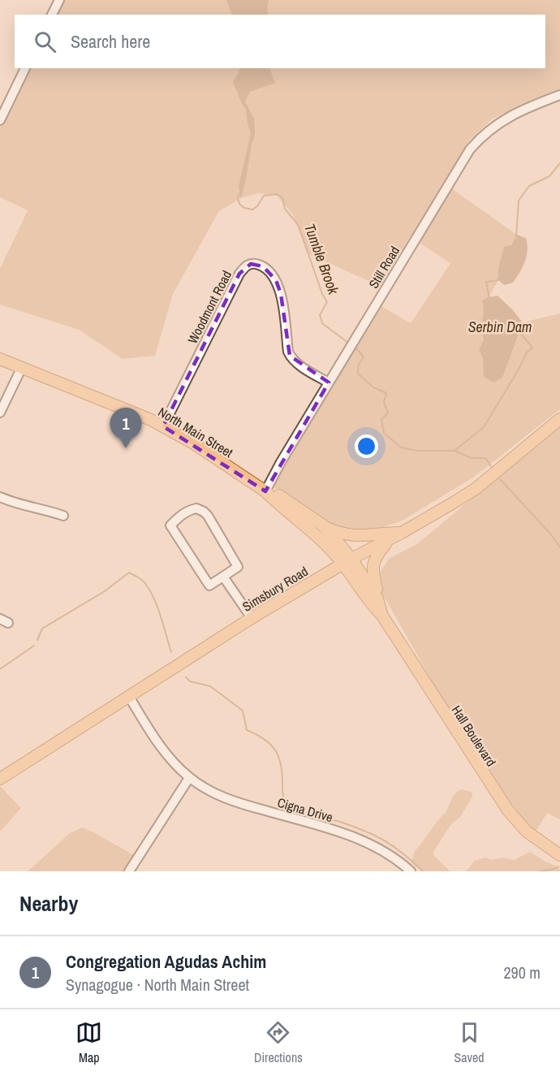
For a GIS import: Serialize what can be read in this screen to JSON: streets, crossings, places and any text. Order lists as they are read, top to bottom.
{
  "streets": {
    "main road": ["North Main Street", "Simsbury Road", "Hall Boulevard"],
    "street": ["Still Road", "Woodmont Road", "Cigna Drive"]
  },
  "crossings": [
    ["Still Road", "Woodmont Road"],
    ["Still Road", "North Main Street"],
    ["Woodmont Road", "North Main Street"],
    ["North Main Street", "Simsbury Road"],
    ["North Main Street", "Hall Boulevard"],
    ["Simsbury Road", "Hall Boulevard"],
    ["Simsbury Road", "Cigna Drive"]
  ],
  "water": ["Tumble Brook", "Serbin Dam"],
  "page": {
    "search": "Search here",
    "pins": "1",
    "heading": "Nearby",
    "list": [
      {
        "mark": "1",
        "name": "Congregation Agudas Achim",
        "note": "Synagogue · North Main Street",
        "value": "290 m"
      }
    ],
    "nav": ["Map", "Directions", "Saved"]
  }
}
